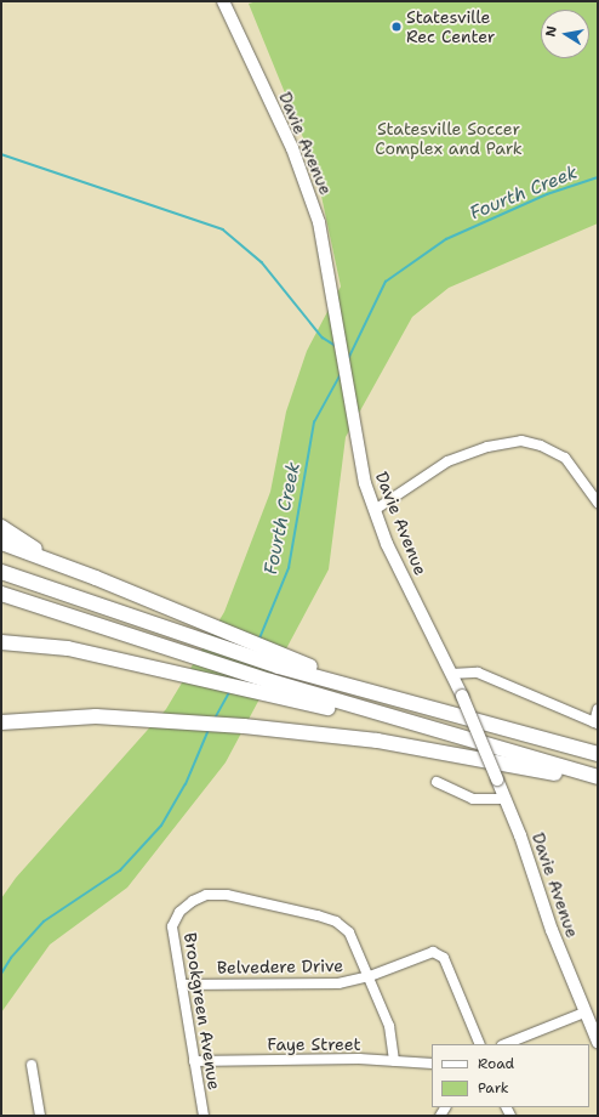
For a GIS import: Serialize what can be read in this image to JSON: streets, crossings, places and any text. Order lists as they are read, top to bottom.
{
  "streets": {
    "main road": ["Davie Avenue"],
    "street": ["Belvedere Drive", "Brookgreen Avenue", "Faye Street"]
  },
  "crossings": [
    ["Belvedere Drive", "Brookgreen Avenue"],
    ["Brookgreen Avenue", "Faye Street"]
  ],
  "water": ["Fourth Creek"],
  "parks": ["Statesville Soccer Complex and Park"],
  "places": ["Statesville Rec Center"],
  "legend": ["Road", "Park"],
  "north": "left"
}
